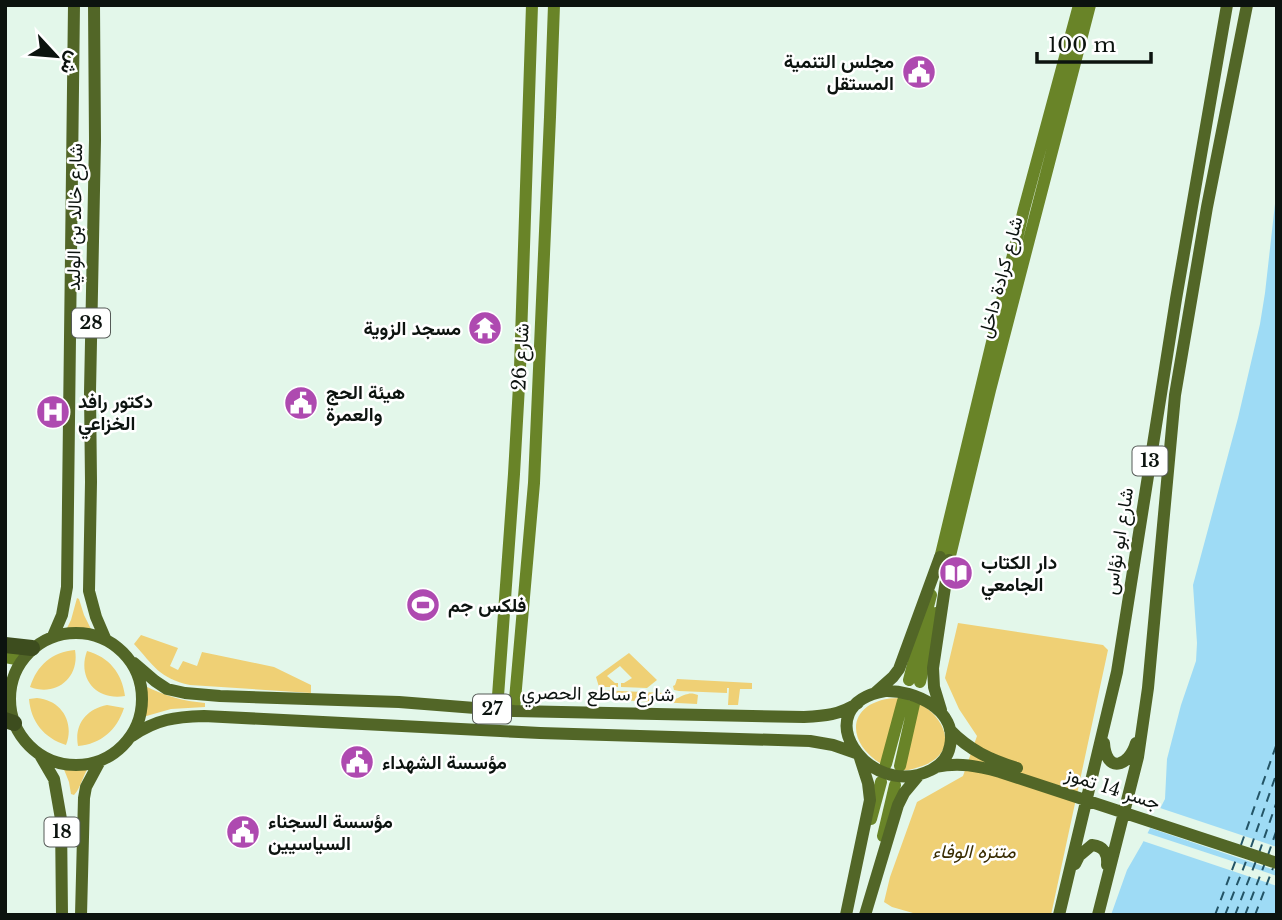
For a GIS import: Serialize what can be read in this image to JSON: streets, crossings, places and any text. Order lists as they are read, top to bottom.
{
  "streets": {
    "main road": [
      "شارع خالد بن الوليد",
      "شارع كرادة داخل",
      "28",
      "شارع 26",
      "13",
      "شارع ابو نؤاس",
      "شارع ساطع الحصري",
      "27",
      "جسر 14 تموز",
      "18"
    ]
  },
  "crossings": [
    ["شارع خالد بن الوليد", "شارع ساطع الحصري"],
    ["شارع خالد بن الوليد", "27"],
    ["شارع خالد بن الوليد", "18"],
    ["شارع 26", "شارع ساطع الحصري"],
    ["شارع ساطع الحصري", "27"],
    ["شارع ساطع الحصري", "جسر 14 تموز"],
    ["شارع ساطع الحصري", "18"],
    ["27", "جسر 14 تموز"],
    ["27", "18"]
  ],
  "parks": ["متنزه الوفاء"],
  "places": {
    "public building": [
      "مجلس التنمية المستقل",
      "هيئة الحج والعمرة",
      "مؤسسة الشهداء",
      "مؤسسة السجناء السياسيين"
    ],
    "temple": ["مسجد الزوية"],
    "hospital": ["دكتور رافد الخزاعي"],
    "library": ["دار الكتاب الجامعي"],
    "sports": ["فلكس جم"]
  },
  "scale_bar": "100 m",
  "north": "bottom right"
}
